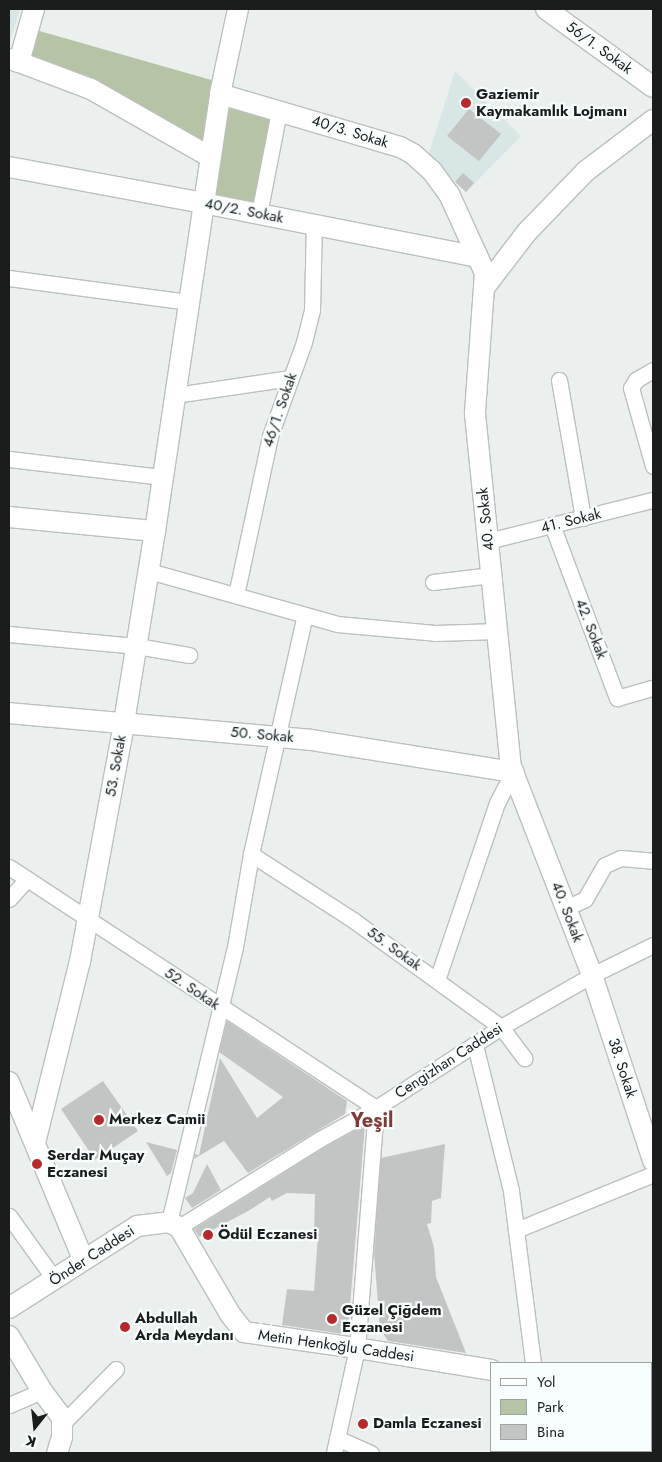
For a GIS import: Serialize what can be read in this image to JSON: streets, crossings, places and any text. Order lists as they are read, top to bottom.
{
  "streets": {
    "street": [
      "56/1. Sokak",
      "40/3. Sokak",
      "40/2. Sokak",
      "46/1. Sokak",
      "40. Sokak",
      "41. Sokak",
      "42. Sokak",
      "50. Sokak",
      "53. Sokak",
      "55. Sokak",
      "52. Sokak",
      "Cengizhan Caddesi",
      "38. Sokak",
      "Önder Caddesi",
      "Metin Henkoğlu Caddesi"
    ]
  },
  "crossings": [
    ["40/3. Sokak", "40/2. Sokak"],
    ["40/3. Sokak", "40. Sokak"],
    ["40/3. Sokak", "53. Sokak"],
    ["40/2. Sokak", "46/1. Sokak"],
    ["40/2. Sokak", "53. Sokak"],
    ["40. Sokak", "41. Sokak"],
    ["40. Sokak", "50. Sokak"],
    ["40. Sokak", "Cengizhan Caddesi"],
    ["40. Sokak", "38. Sokak"],
    ["41. Sokak", "42. Sokak"],
    ["50. Sokak", "53. Sokak"],
    ["53. Sokak", "52. Sokak"],
    ["55. Sokak", "Cengizhan Caddesi"],
    ["52. Sokak", "Cengizhan Caddesi"],
    ["Cengizhan Caddesi", "38. Sokak"],
    ["Cengizhan Caddesi", "Önder Caddesi"],
    ["Cengizhan Caddesi", "Metin Henkoğlu Caddesi"],
    ["Önder Caddesi", "Metin Henkoğlu Caddesi"]
  ],
  "districts": ["Yeşil"],
  "places": [
    "Gaziemir Kaymakamlık Lojmanı",
    "Merkez Camii",
    "Serdar Muçay Eczanesi",
    "Ödül Eczanesi",
    "Güzel Çiğdem Eczanesi",
    "Abdullah Arda Meydanı",
    "Damla Eczanesi"
  ],
  "legend": ["Yol", "Park", "Bina"],
  "north": "bottom"
}
